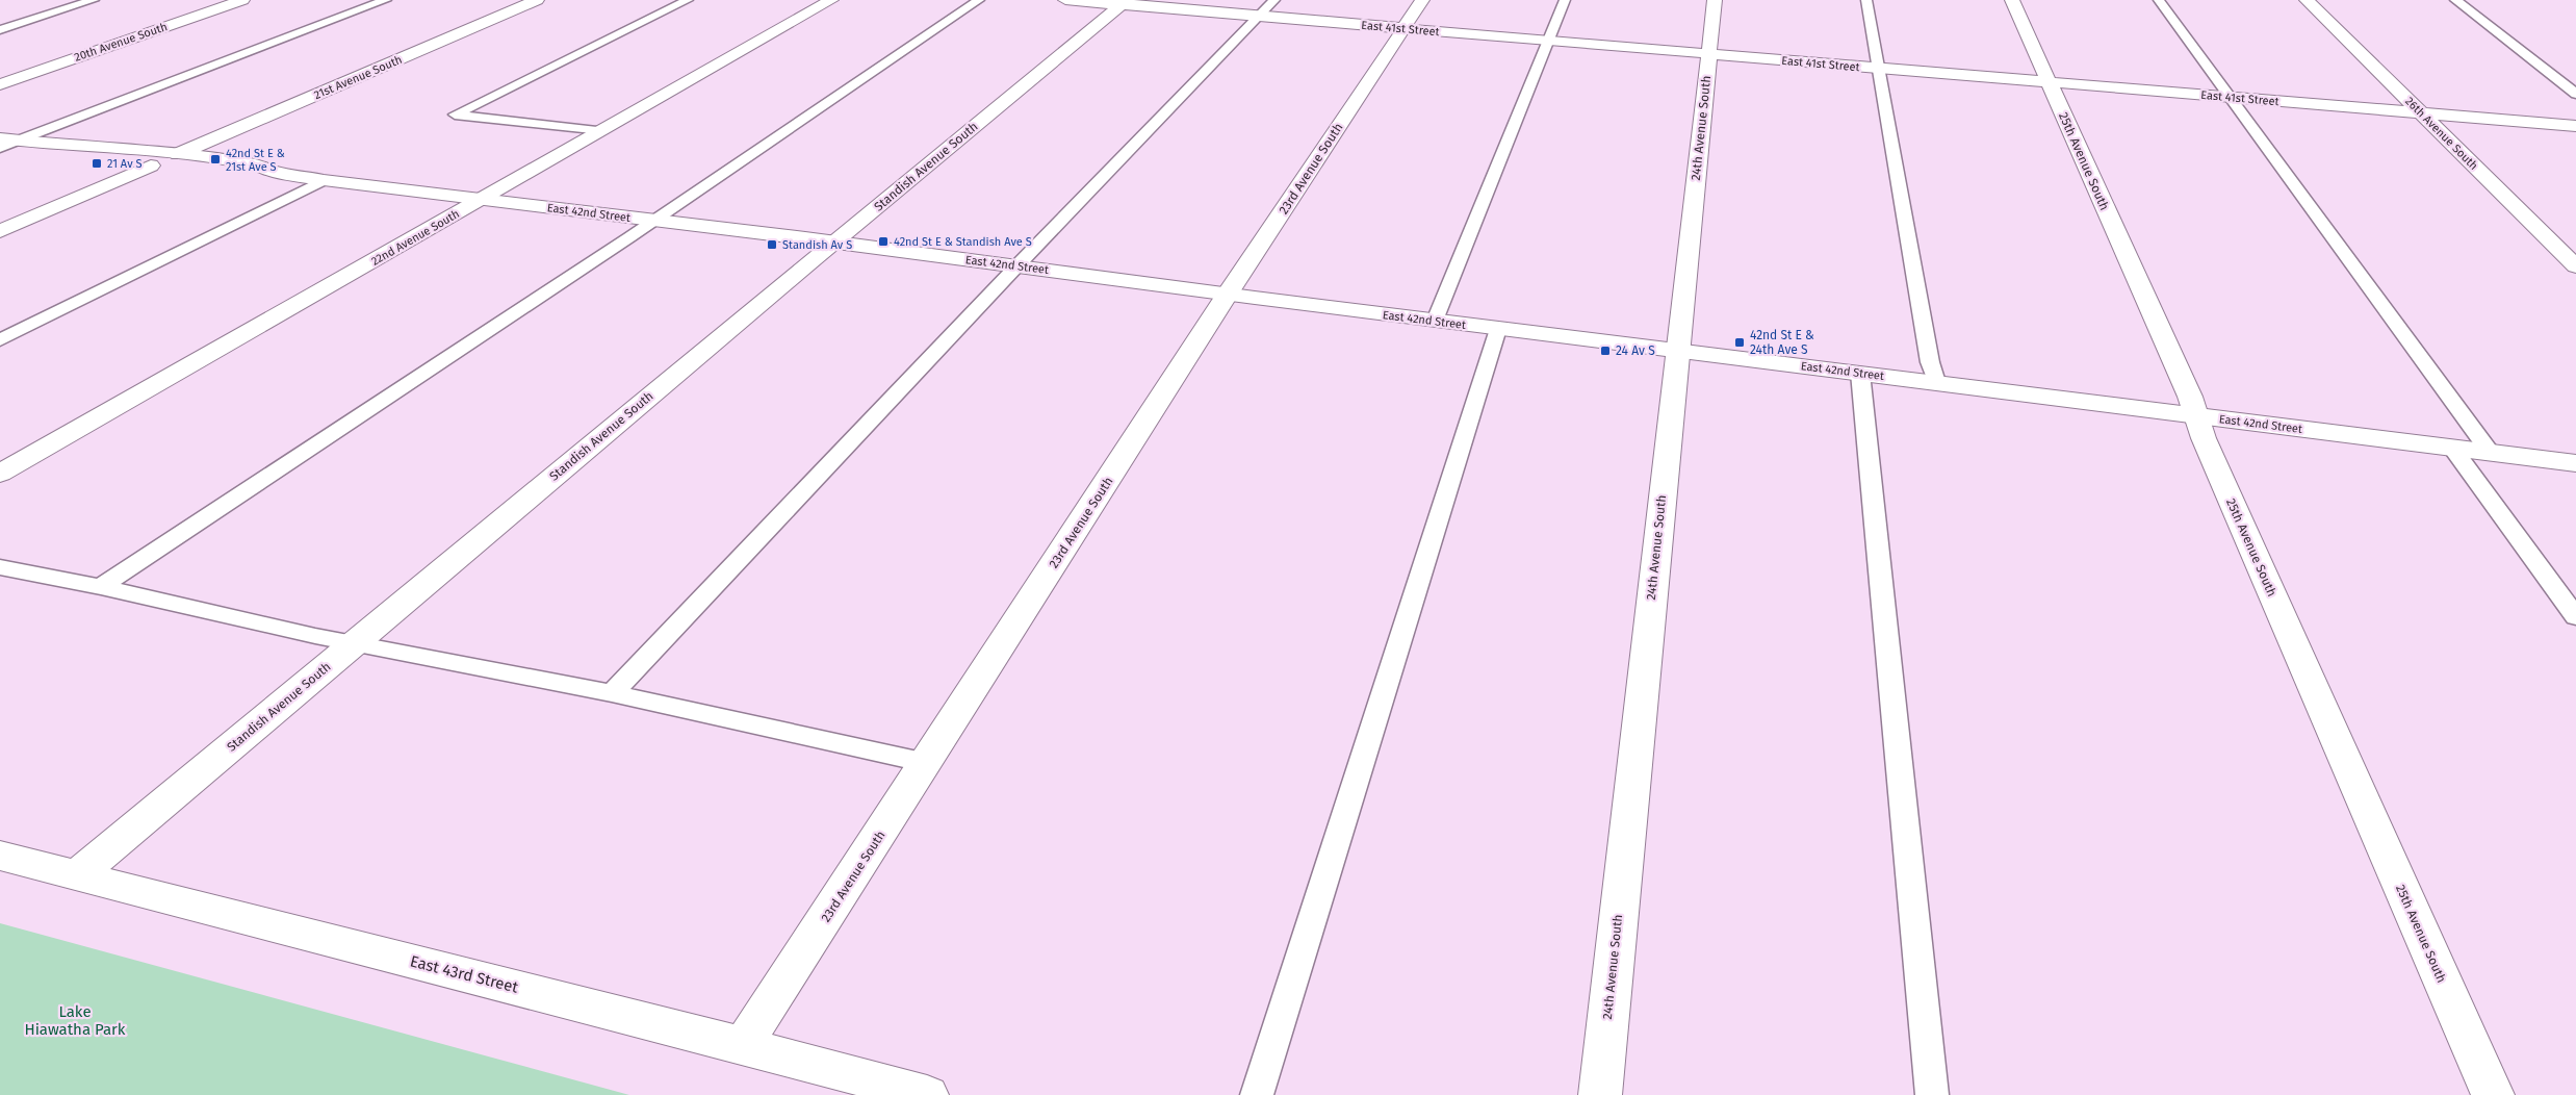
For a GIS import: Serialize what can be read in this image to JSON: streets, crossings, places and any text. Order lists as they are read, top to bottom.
{
  "streets": {
    "street": [
      "East 41st Street",
      "20th Avenue South",
      "21st Avenue South",
      "24th Avenue South",
      "26th Avenue South",
      "25th Avenue South",
      "Standish Avenue South",
      "23rd Avenue South",
      "East 42nd Street",
      "22nd Avenue South",
      "East 43rd Street"
    ]
  },
  "crossings": [
    ["East 41st Street", "24th Avenue South"],
    ["East 41st Street", "26th Avenue South"],
    ["East 41st Street", "25th Avenue South"],
    ["East 41st Street", "Standish Avenue South"],
    ["East 41st Street", "23rd Avenue South"],
    ["21st Avenue South", "East 42nd Street"],
    ["24th Avenue South", "East 42nd Street"],
    ["25th Avenue South", "East 42nd Street"],
    ["Standish Avenue South", "East 42nd Street"],
    ["Standish Avenue South", "East 43rd Street"],
    ["23rd Avenue South", "East 42nd Street"],
    ["23rd Avenue South", "East 43rd Street"],
    ["East 42nd Street", "22nd Avenue South"]
  ],
  "parks": ["Lake Hiawatha Park"],
  "places": {
    "transit": [
      "42nd St E & 21st Ave S",
      "21 Av S",
      "42nd St E & Standish Ave S",
      "Standish Av S",
      "42nd St E & 24th Ave S",
      "24 Av S"
    ]
  }
}
